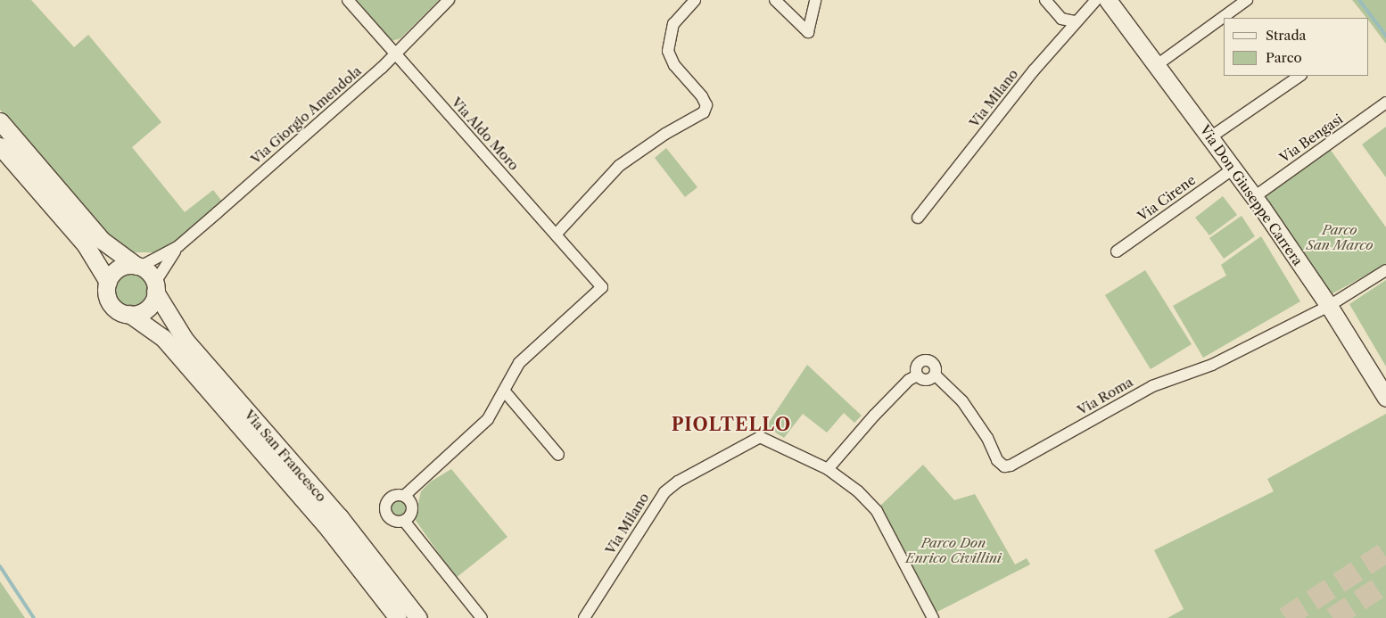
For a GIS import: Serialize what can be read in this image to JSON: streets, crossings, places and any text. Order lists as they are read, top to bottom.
{
  "streets": {
    "street": [
      "Via Milano",
      "Via Giorgio Amendola",
      "Via Aldo Moro",
      "Via Bengasi",
      "Via Don Giuseppe Carrera",
      "Via Cirene",
      "Via Roma",
      "Via San Francesco"
    ]
  },
  "crossings": [
    ["Via Giorgio Amendola", "Via Aldo Moro"],
    ["Via Giorgio Amendola", "Via San Francesco"],
    ["Via Bengasi", "Via Don Giuseppe Carrera"],
    ["Via Don Giuseppe Carrera", "Via Cirene"],
    ["Via Don Giuseppe Carrera", "Via Roma"]
  ],
  "districts": ["PIOLTELLO"],
  "parks": ["Parco San Marco", "Parco Don Enrico Civillini"],
  "legend": ["Strada", "Parco"]
}
